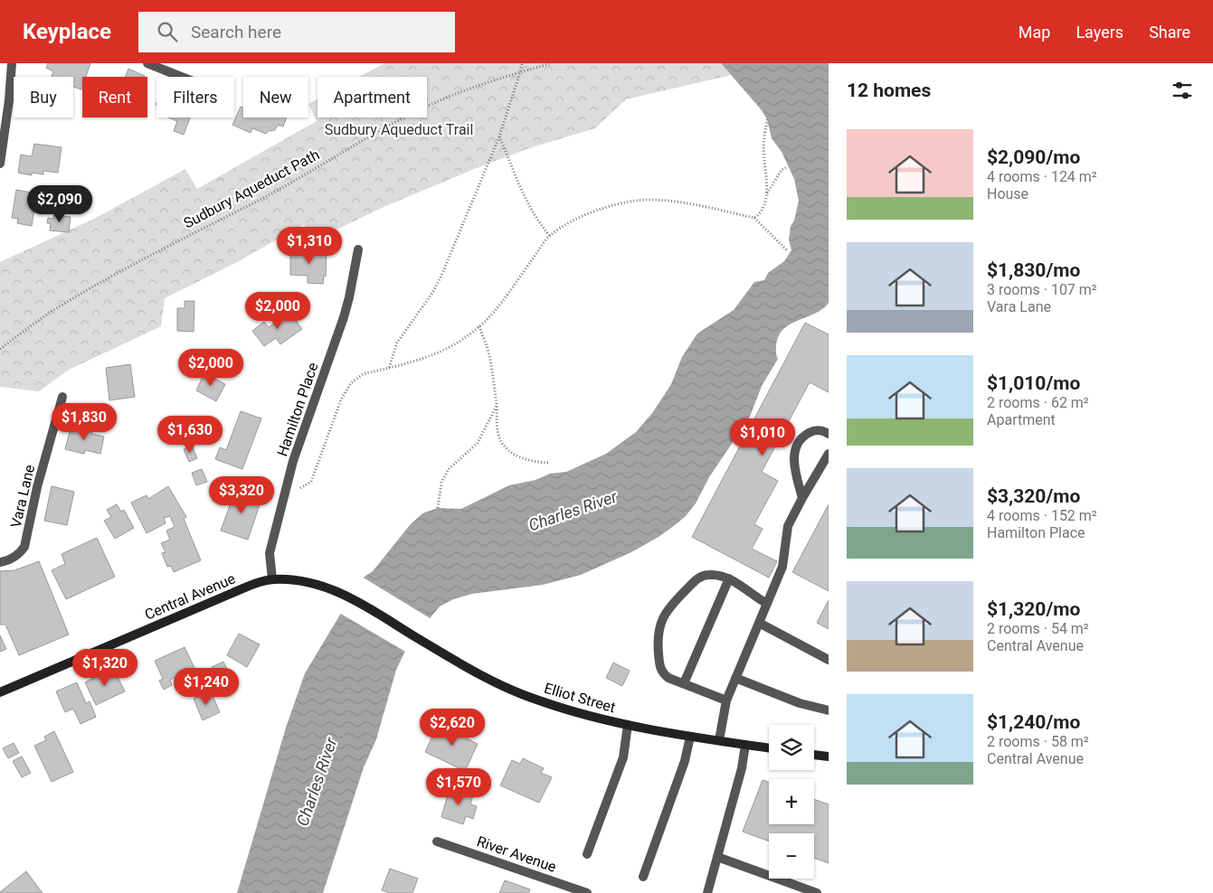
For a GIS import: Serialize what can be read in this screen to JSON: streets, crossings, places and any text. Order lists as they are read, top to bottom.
{
  "streets": {
    "main road": ["Central Avenue", "Elliot Street"],
    "street": ["Hamilton Place", "Vara Lane", "River Avenue"],
    "path": ["Sudbury Aqueduct Path"]
  },
  "crossings": [
    ["Hamilton Place", "Central Avenue"],
    ["Central Avenue", "Elliot Street"]
  ],
  "water": ["Charles River"],
  "parks": ["Sudbury Aqueduct Trail"],
  "page": {
    "header": "Keyplace",
    "search": "Search here",
    "nav": ["Map", "Layers", "Share"],
    "heading": "12 homes",
    "chip": [
      "Buy",
      "Rent",
      "Filters",
      "New",
      "Apartment"
    ],
    "list": [
      {
        "name": "$2,090/mo",
        "note": "4 rooms · 124 m² · House"
      },
      {
        "name": "$1,830/mo",
        "note": "3 rooms · 107 m² · Vara Lane"
      },
      {
        "name": "$1,010/mo",
        "note": "2 rooms · 62 m² · Apartment"
      },
      {
        "name": "$3,320/mo",
        "note": "4 rooms · 152 m² · Hamilton Place"
      },
      {
        "name": "$1,320/mo",
        "note": "2 rooms · 54 m² · Central Avenue"
      },
      {
        "name": "$1,240/mo",
        "note": "2 rooms · 58 m² · Central Avenue"
      }
    ],
    "price": [
      "$2,090",
      "$1,310",
      "$2,000",
      "$2,000",
      "$1,830",
      "$1,630",
      "$1,010",
      "$3,320",
      "$1,320",
      "$1,240",
      "$2,620",
      "$1,570"
    ],
    "map_buttons": ["+", "−"]
  }
}
